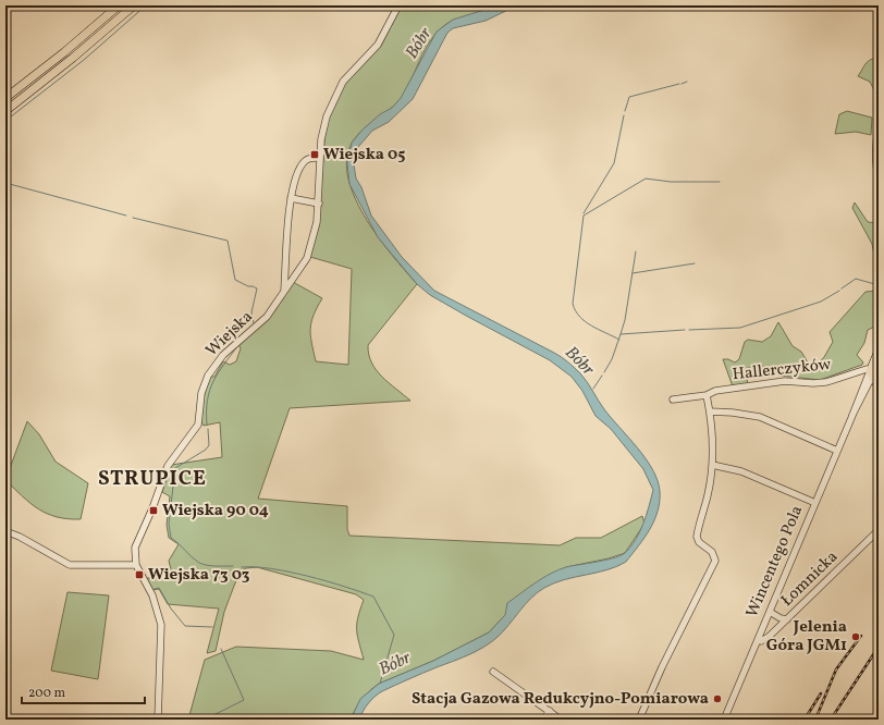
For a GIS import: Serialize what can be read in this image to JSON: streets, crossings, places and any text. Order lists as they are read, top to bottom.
{
  "streets": {
    "main road": ["Wincentego Pola"],
    "street": ["Wiejska", "Hallerczyków", "Łomnicka"]
  },
  "crossings": [
    ["Hallerczyków", "Wincentego Pola"],
    ["Wincentego Pola", "Łomnicka"]
  ],
  "districts": ["STRUPICE"],
  "water": ["Bóbr"],
  "places": {
    "transit": ["Wiejska 05", "Wiejska 90 04", "Wiejska 73 03"],
    "other": ["Jelenia Góra JGM1", "Stacja Gazowa Redukcyjno-Pomiarowa"]
  },
  "scale_bar": "200 m"
}
